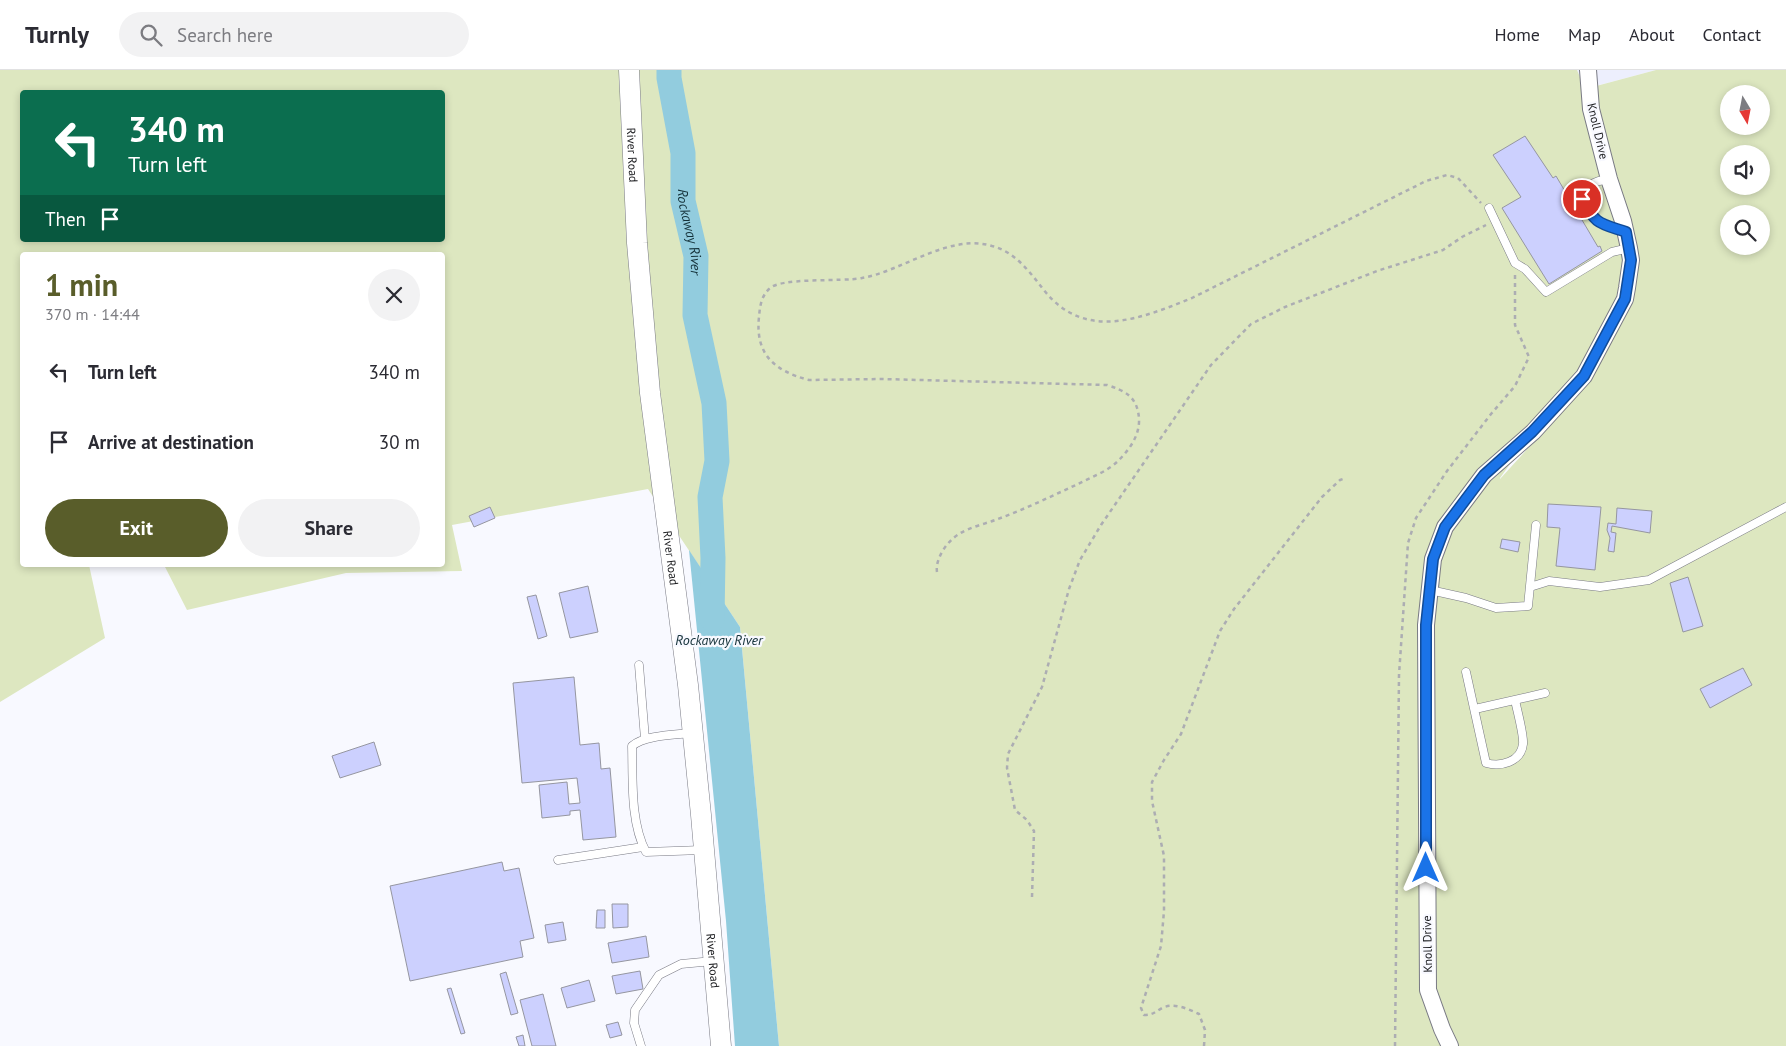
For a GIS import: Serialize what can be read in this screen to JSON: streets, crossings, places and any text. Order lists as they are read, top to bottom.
{
  "streets": {
    "street": ["Knoll Drive", "River Road"]
  },
  "water": ["Rockaway River"],
  "north": "bottom",
  "page": {
    "header": "Turnly",
    "search": "Search here",
    "nav": [
      "Home",
      "Map",
      "About",
      "Contact"
    ],
    "turn": ["340 m", "Turn left"],
    "then": "Then",
    "heading": ["1 min", "370 m · 14:44"],
    "list": [
      {
        "name": "Turn left",
        "value": "340 m"
      },
      {
        "name": "Arrive at destination",
        "value": "30 m"
      }
    ],
    "buttons": ["Exit", "Share"]
  }
}
